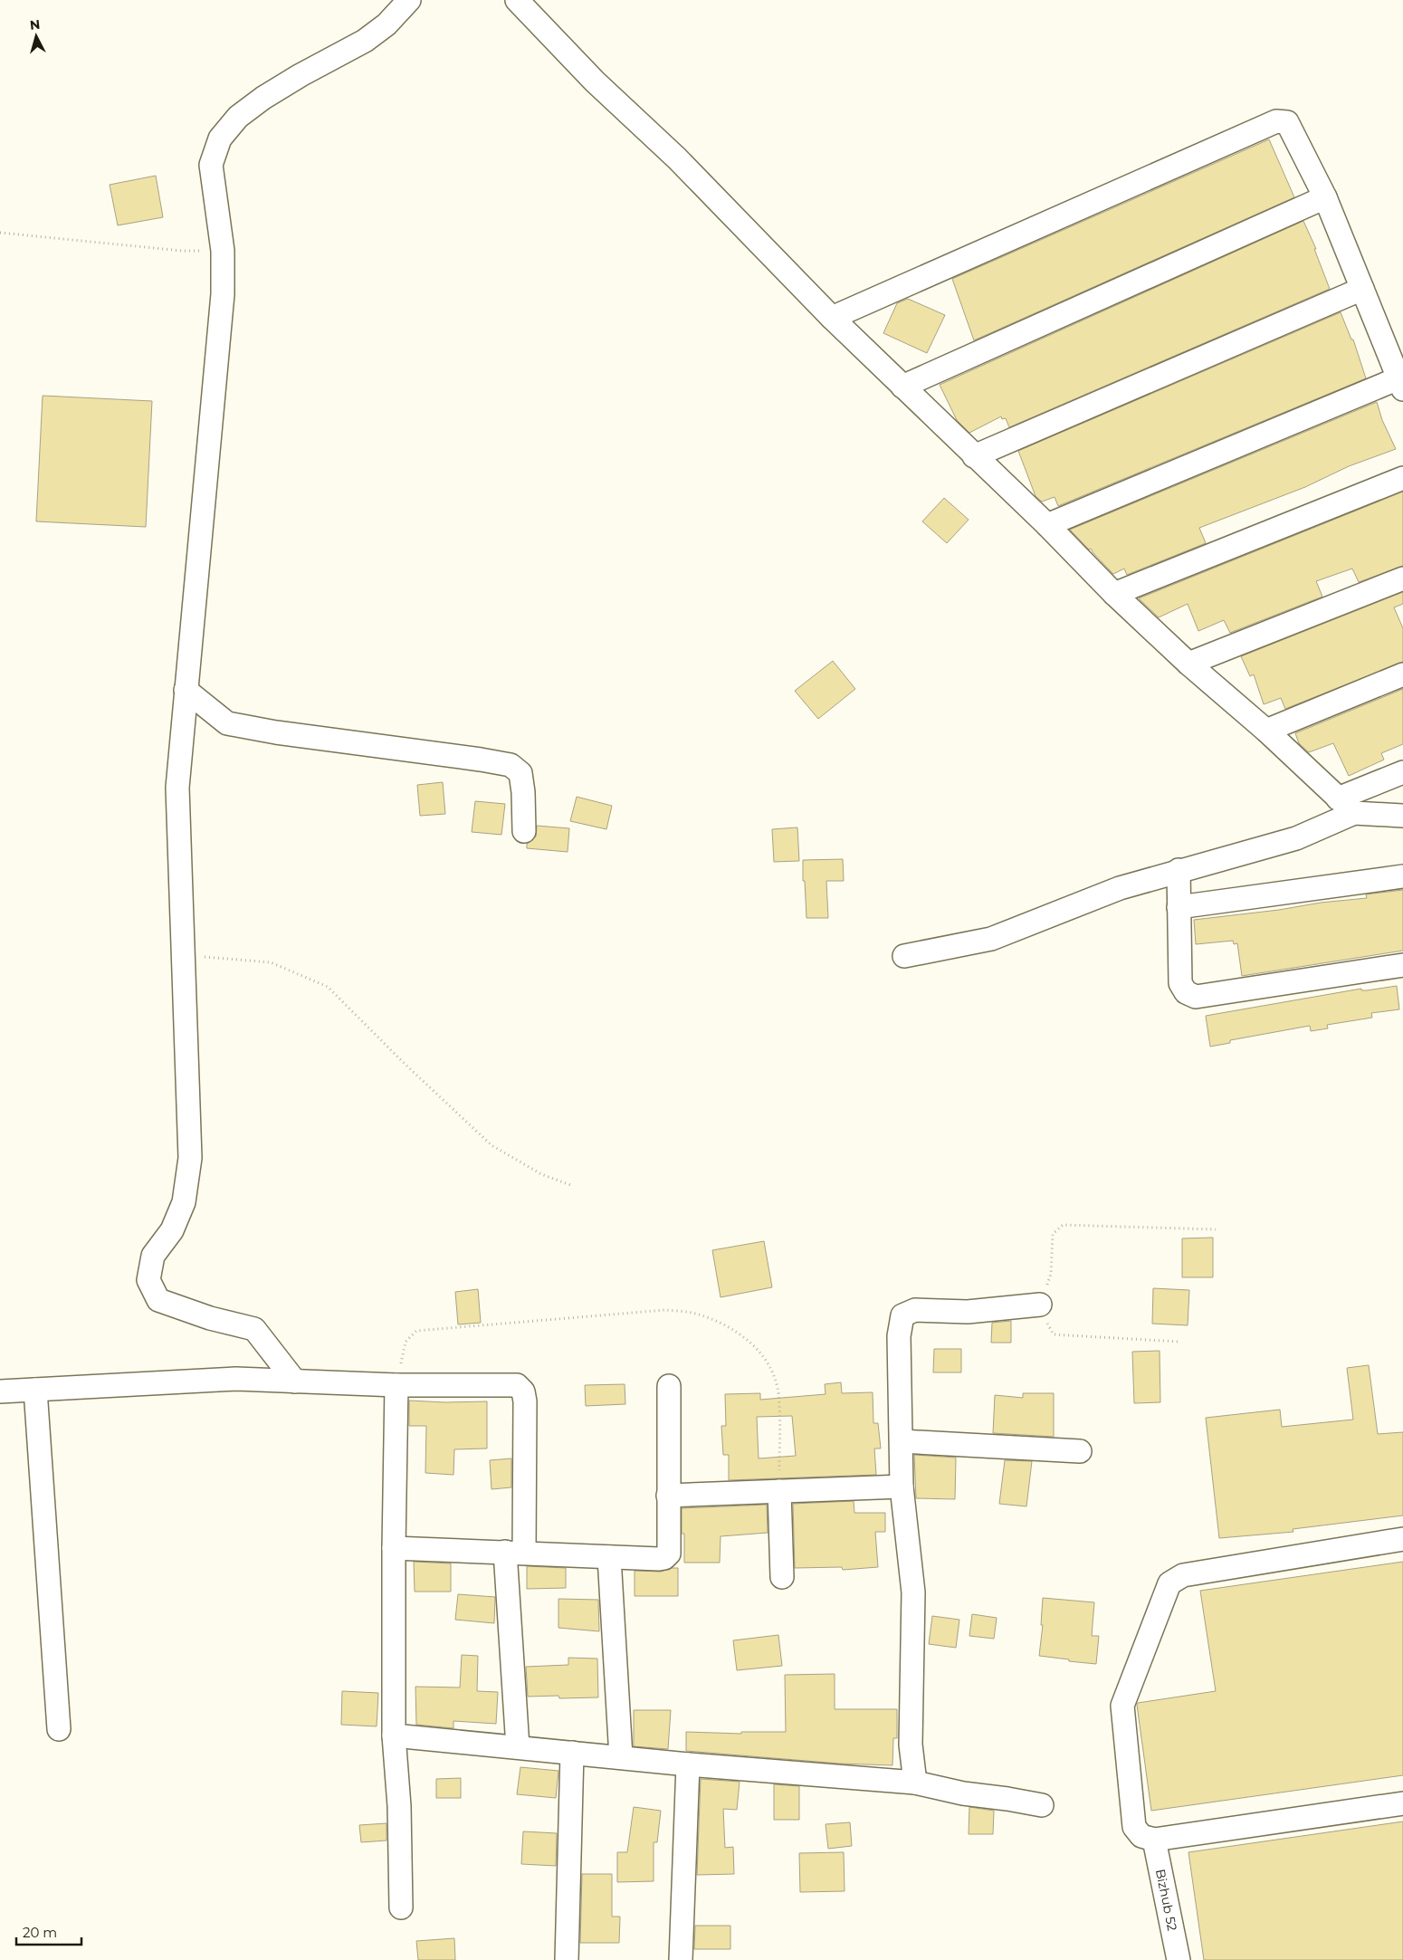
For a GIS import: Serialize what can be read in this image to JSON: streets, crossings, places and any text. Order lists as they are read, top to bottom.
{
  "streets": {
    "street": ["Bizhub 52"]
  },
  "scale_bar": "20 m",
  "north": "top"
}
